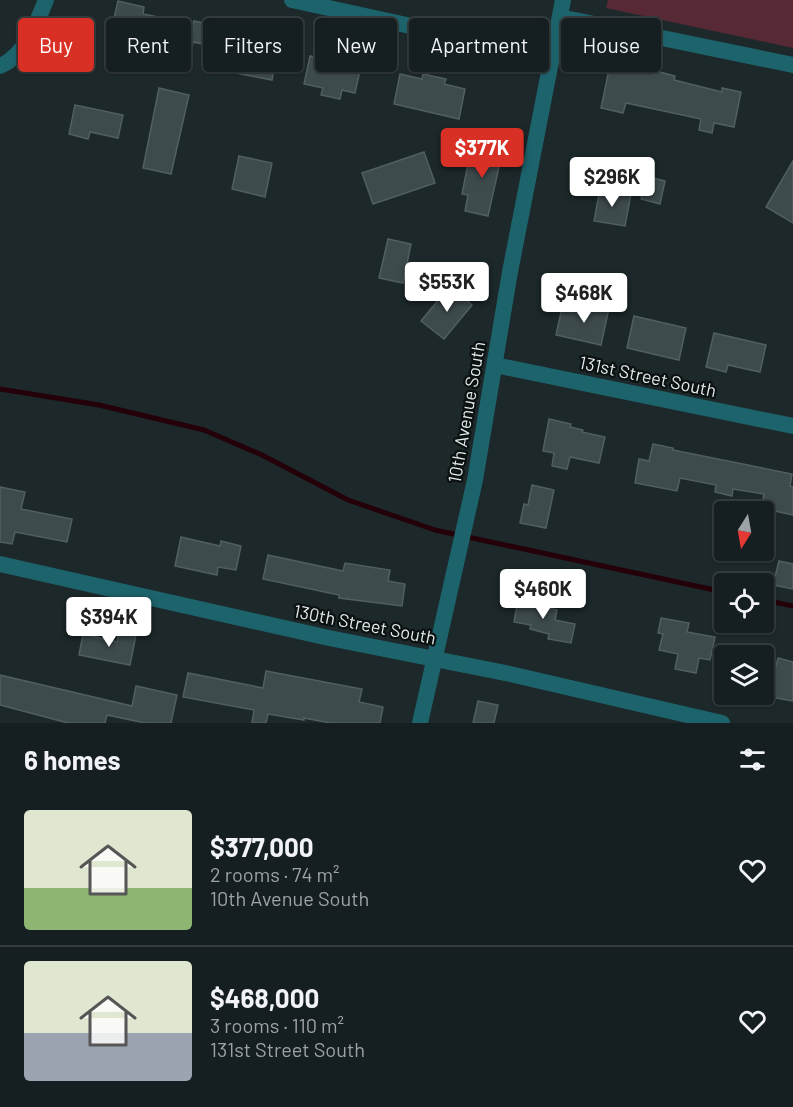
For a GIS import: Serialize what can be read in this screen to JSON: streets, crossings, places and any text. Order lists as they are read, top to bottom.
{
  "streets": {
    "street": ["131st Street South", "10th Avenue South", "130th Street South"]
  },
  "crossings": [
    ["131st Street South", "10th Avenue South"],
    ["10th Avenue South", "130th Street South"]
  ],
  "north": "bottom",
  "page": {
    "chip": [
      "Buy",
      "Rent",
      "Filters",
      "New",
      "Apartment",
      "House"
    ],
    "price": [
      "$377K",
      "$296K",
      "$553K",
      "$468K",
      "$460K",
      "$394K"
    ],
    "heading": "6 homes",
    "list": [
      {
        "name": "$377,000",
        "note": "2 rooms · 74 m² · 10th Avenue South"
      },
      {
        "name": "$468,000",
        "note": "3 rooms · 110 m² · 131st Street South"
      }
    ]
  }
}
